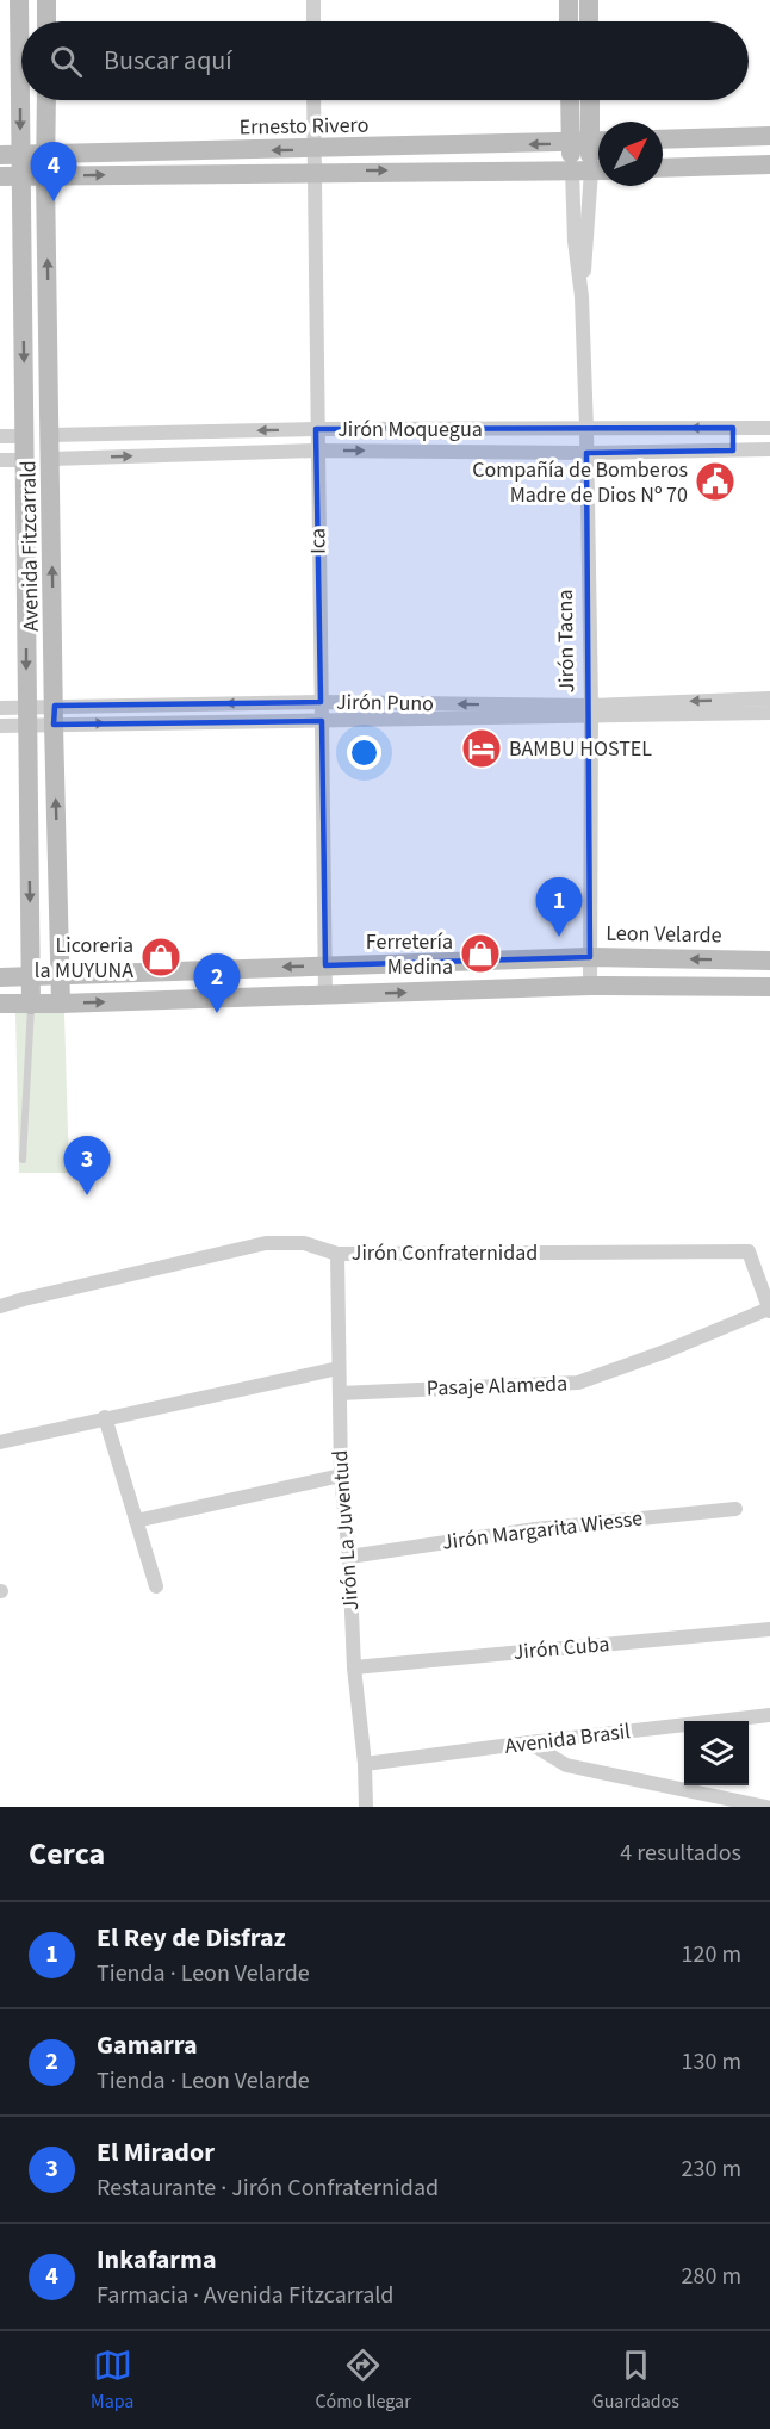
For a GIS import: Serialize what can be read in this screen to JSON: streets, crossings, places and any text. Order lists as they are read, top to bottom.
{
  "streets": {
    "street": [
      "Ernesto Rivero",
      "Jirón Moquegua",
      "Ica",
      "Avenida Fitzcarrald",
      "Jirón Tacna",
      "Jirón Puno",
      "Leon Velarde",
      "Jirón Confraternidad",
      "Pasaje Alameda",
      "Jirón La Juventud",
      "Jirón Margarita Wiesse",
      "Jirón Cuba",
      "Avenida Brasil"
    ]
  },
  "crossings": [
    ["Ernesto Rivero", "Ica"],
    ["Ernesto Rivero", "Avenida Fitzcarrald"],
    ["Ernesto Rivero", "Jirón Tacna"],
    ["Jirón Moquegua", "Ica"],
    ["Jirón Moquegua", "Avenida Fitzcarrald"],
    ["Jirón Moquegua", "Jirón Tacna"],
    ["Ica", "Jirón Puno"],
    ["Ica", "Leon Velarde"],
    ["Avenida Fitzcarrald", "Jirón Puno"],
    ["Avenida Fitzcarrald", "Leon Velarde"],
    ["Jirón Tacna", "Jirón Puno"],
    ["Jirón Tacna", "Leon Velarde"],
    ["Jirón Confraternidad", "Pasaje Alameda"],
    ["Jirón Confraternidad", "Jirón La Juventud"],
    ["Pasaje Alameda", "Jirón La Juventud"],
    ["Jirón La Juventud", "Jirón Margarita Wiesse"],
    ["Jirón La Juventud", "Jirón Cuba"],
    ["Jirón La Juventud", "Avenida Brasil"]
  ],
  "places": {
    "public building": ["Compañía de Bomberos Madre de Dios Nº 70"],
    "hotel": ["BAMBU HOSTEL"],
    "shop": ["Ferretería Medina", "Licoreria la MUYUNA"]
  },
  "north": "top right",
  "page": {
    "search": "Buscar aquí",
    "pins": [
      "4",
      "1",
      "2",
      "3"
    ],
    "heading": ["Cerca", "4 resultados"],
    "list": [
      {
        "mark": "1",
        "name": "El Rey de Disfraz",
        "note": "Tienda · Leon Velarde",
        "value": "120 m"
      },
      {
        "mark": "2",
        "name": "Gamarra",
        "note": "Tienda · Leon Velarde",
        "value": "130 m"
      },
      {
        "mark": "3",
        "name": "El Mirador",
        "note": "Restaurante · Jirón Confraternidad",
        "value": "230 m"
      },
      {
        "mark": "4",
        "name": "Inkafarma",
        "note": "Farmacia · Avenida Fitzcarrald",
        "value": "280 m"
      }
    ],
    "nav": ["Mapa", "Cómo llegar", "Guardados"]
  }
}
